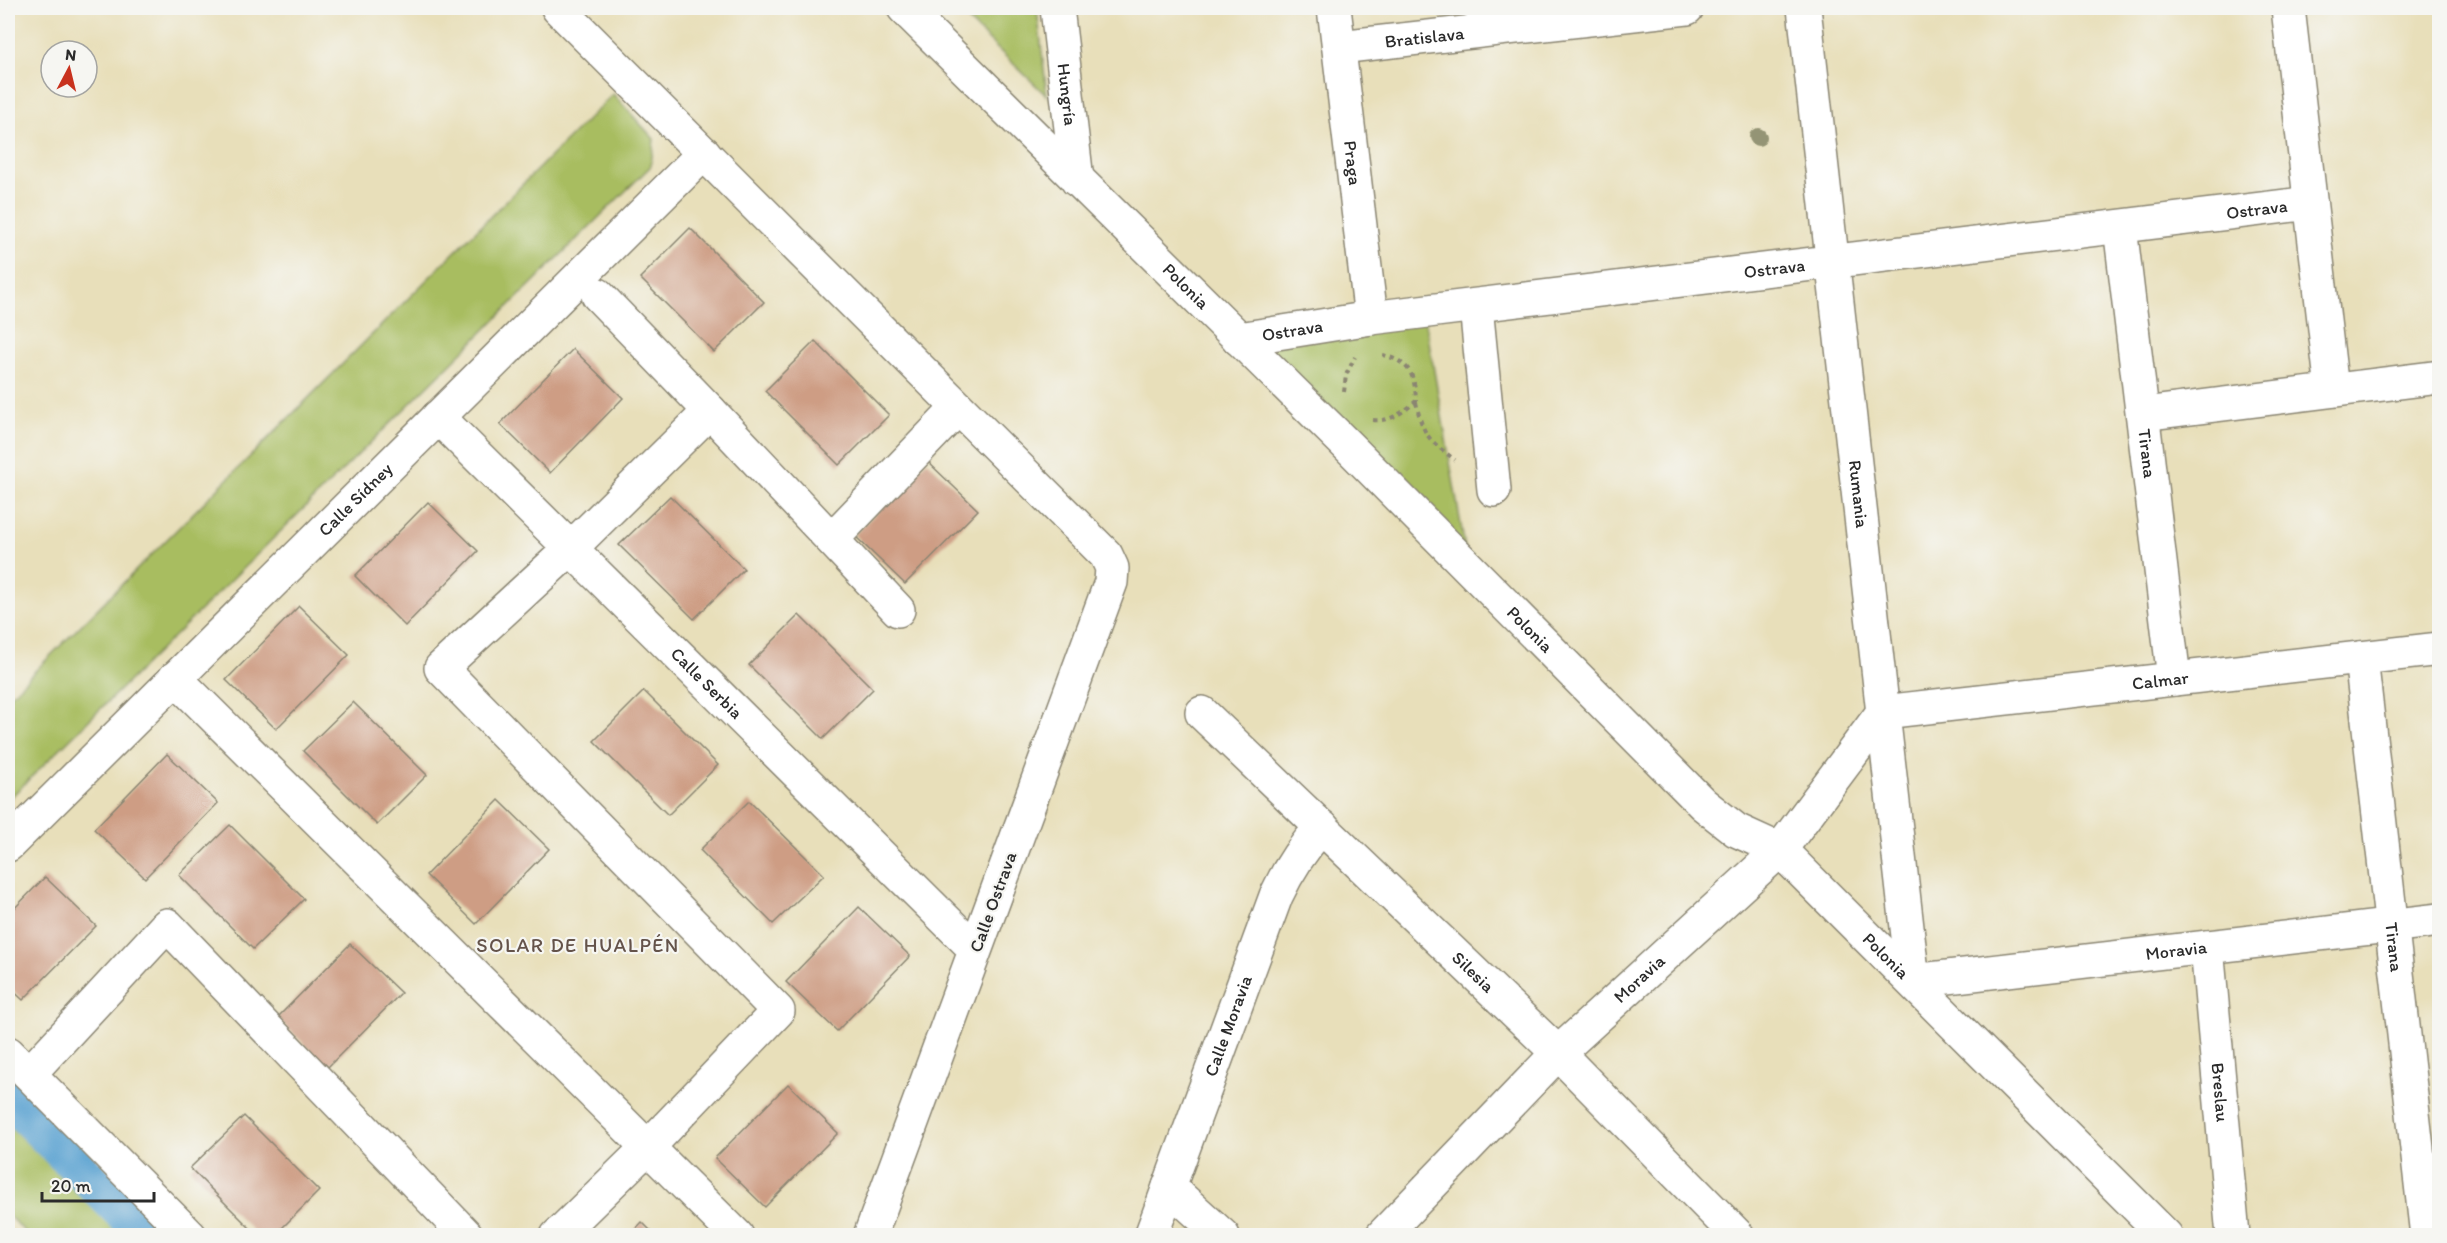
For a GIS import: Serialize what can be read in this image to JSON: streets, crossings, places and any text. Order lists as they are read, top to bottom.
{
  "streets": {
    "street": [
      "Bratislava",
      "Hungría",
      "Praga",
      "Ostrava",
      "Polonia",
      "Tirana",
      "Rumania",
      "Calle Sídney",
      "Calmar",
      "Calle Serbia",
      "Calle Ostrava",
      "Moravia",
      "Silesia",
      "Calle Moravia",
      "Breslau"
    ]
  },
  "crossings": [
    ["Bratislava", "Praga"],
    ["Hungría", "Polonia"],
    ["Praga", "Ostrava"],
    ["Ostrava", "Polonia"],
    ["Ostrava", "Tirana"],
    ["Ostrava", "Rumania"],
    ["Polonia", "Rumania"],
    ["Polonia", "Moravia"],
    ["Tirana", "Calmar"],
    ["Tirana", "Moravia"],
    ["Rumania", "Calmar"],
    ["Rumania", "Moravia"],
    ["Calle Sídney", "Calle Serbia"],
    ["Calmar", "Moravia"],
    ["Calle Serbia", "Calle Ostrava"],
    ["Moravia", "Silesia"],
    ["Moravia", "Breslau"],
    ["Silesia", "Calle Moravia"]
  ],
  "districts": ["SOLAR DE HUALPÉN"],
  "scale_bar": "20 m",
  "north": "top"
}
